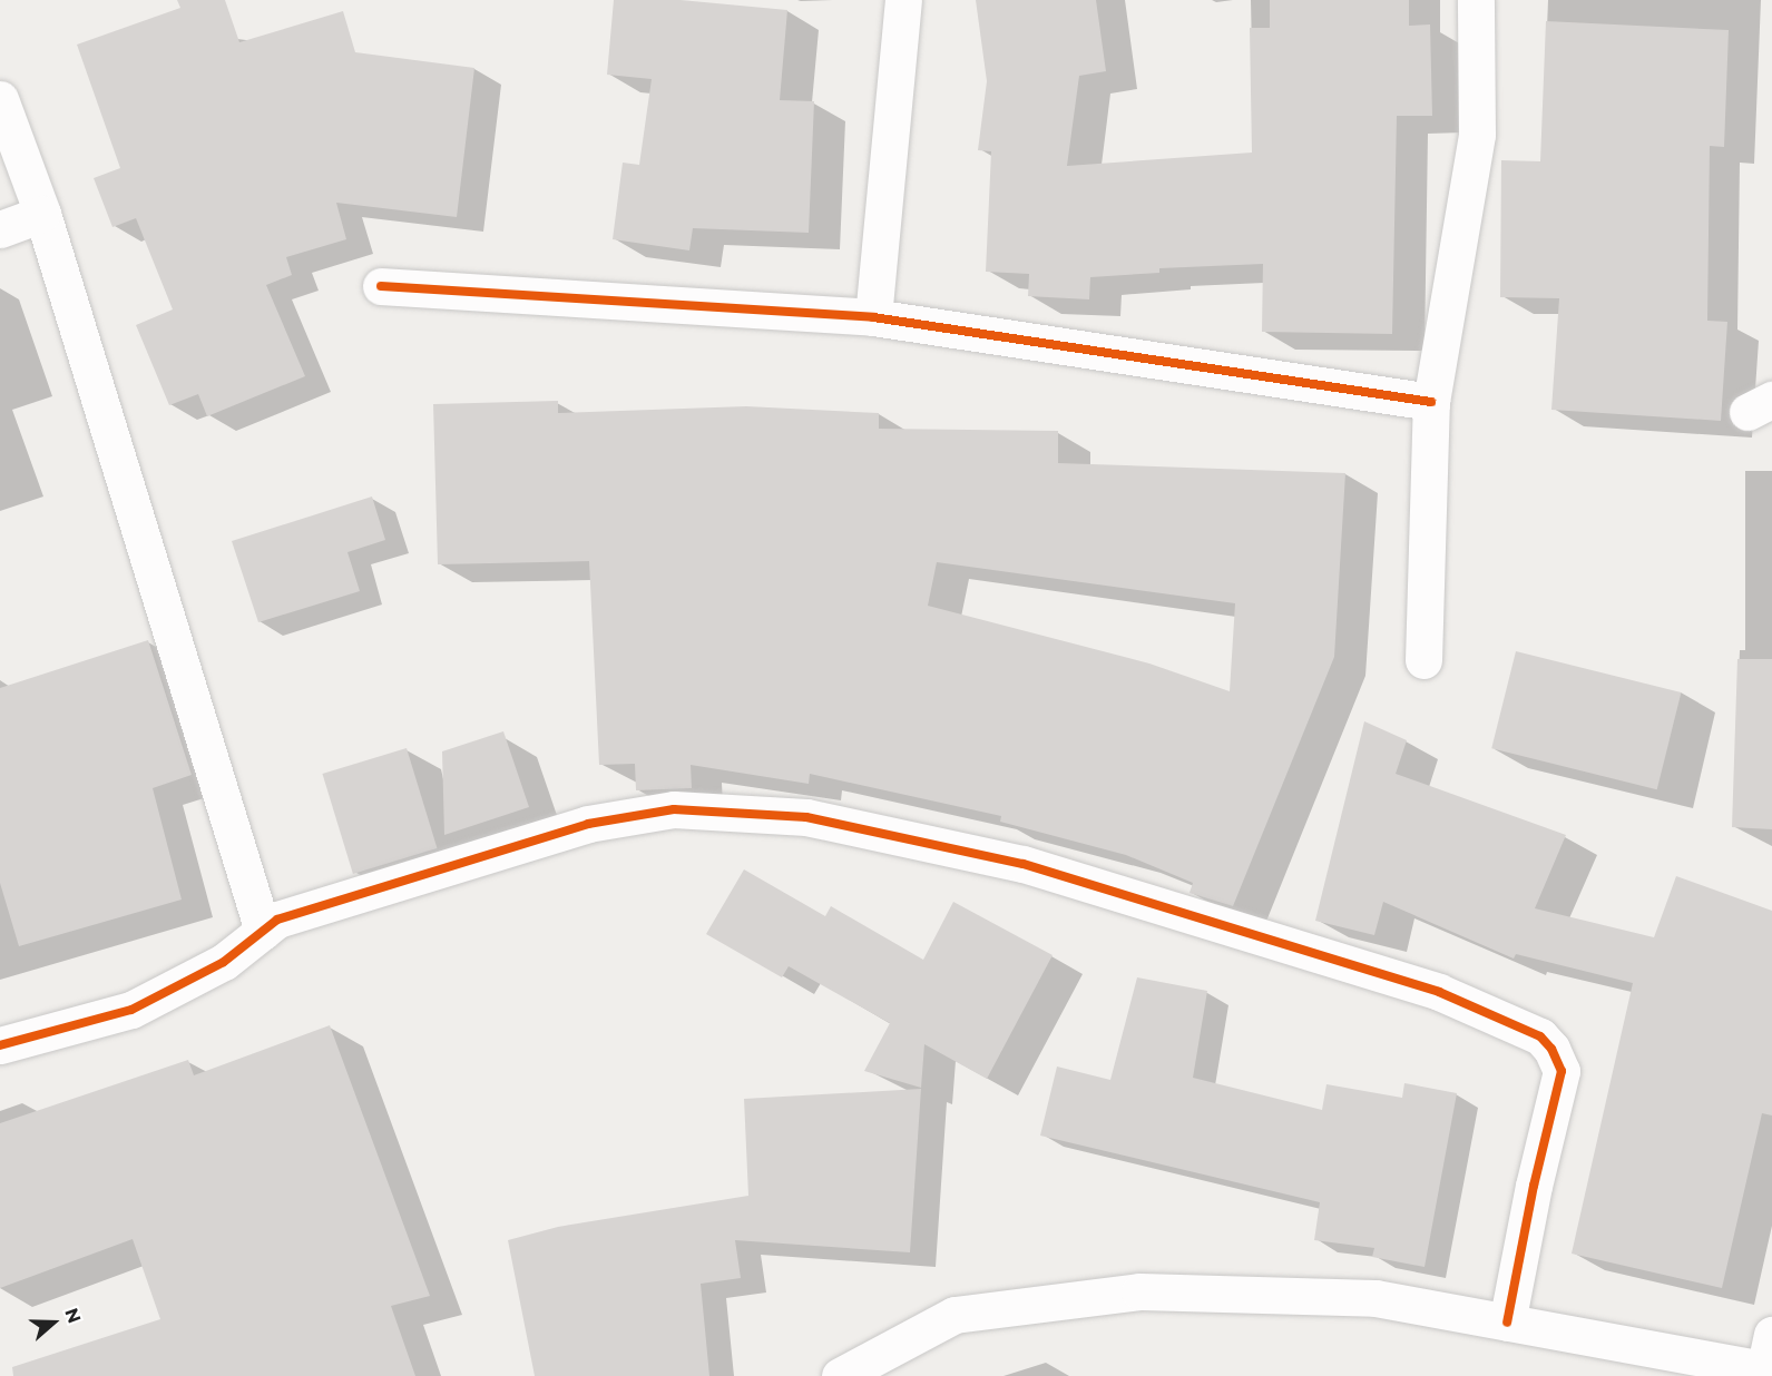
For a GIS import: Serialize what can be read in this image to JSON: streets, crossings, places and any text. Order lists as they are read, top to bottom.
{
  "north": "right"
}
